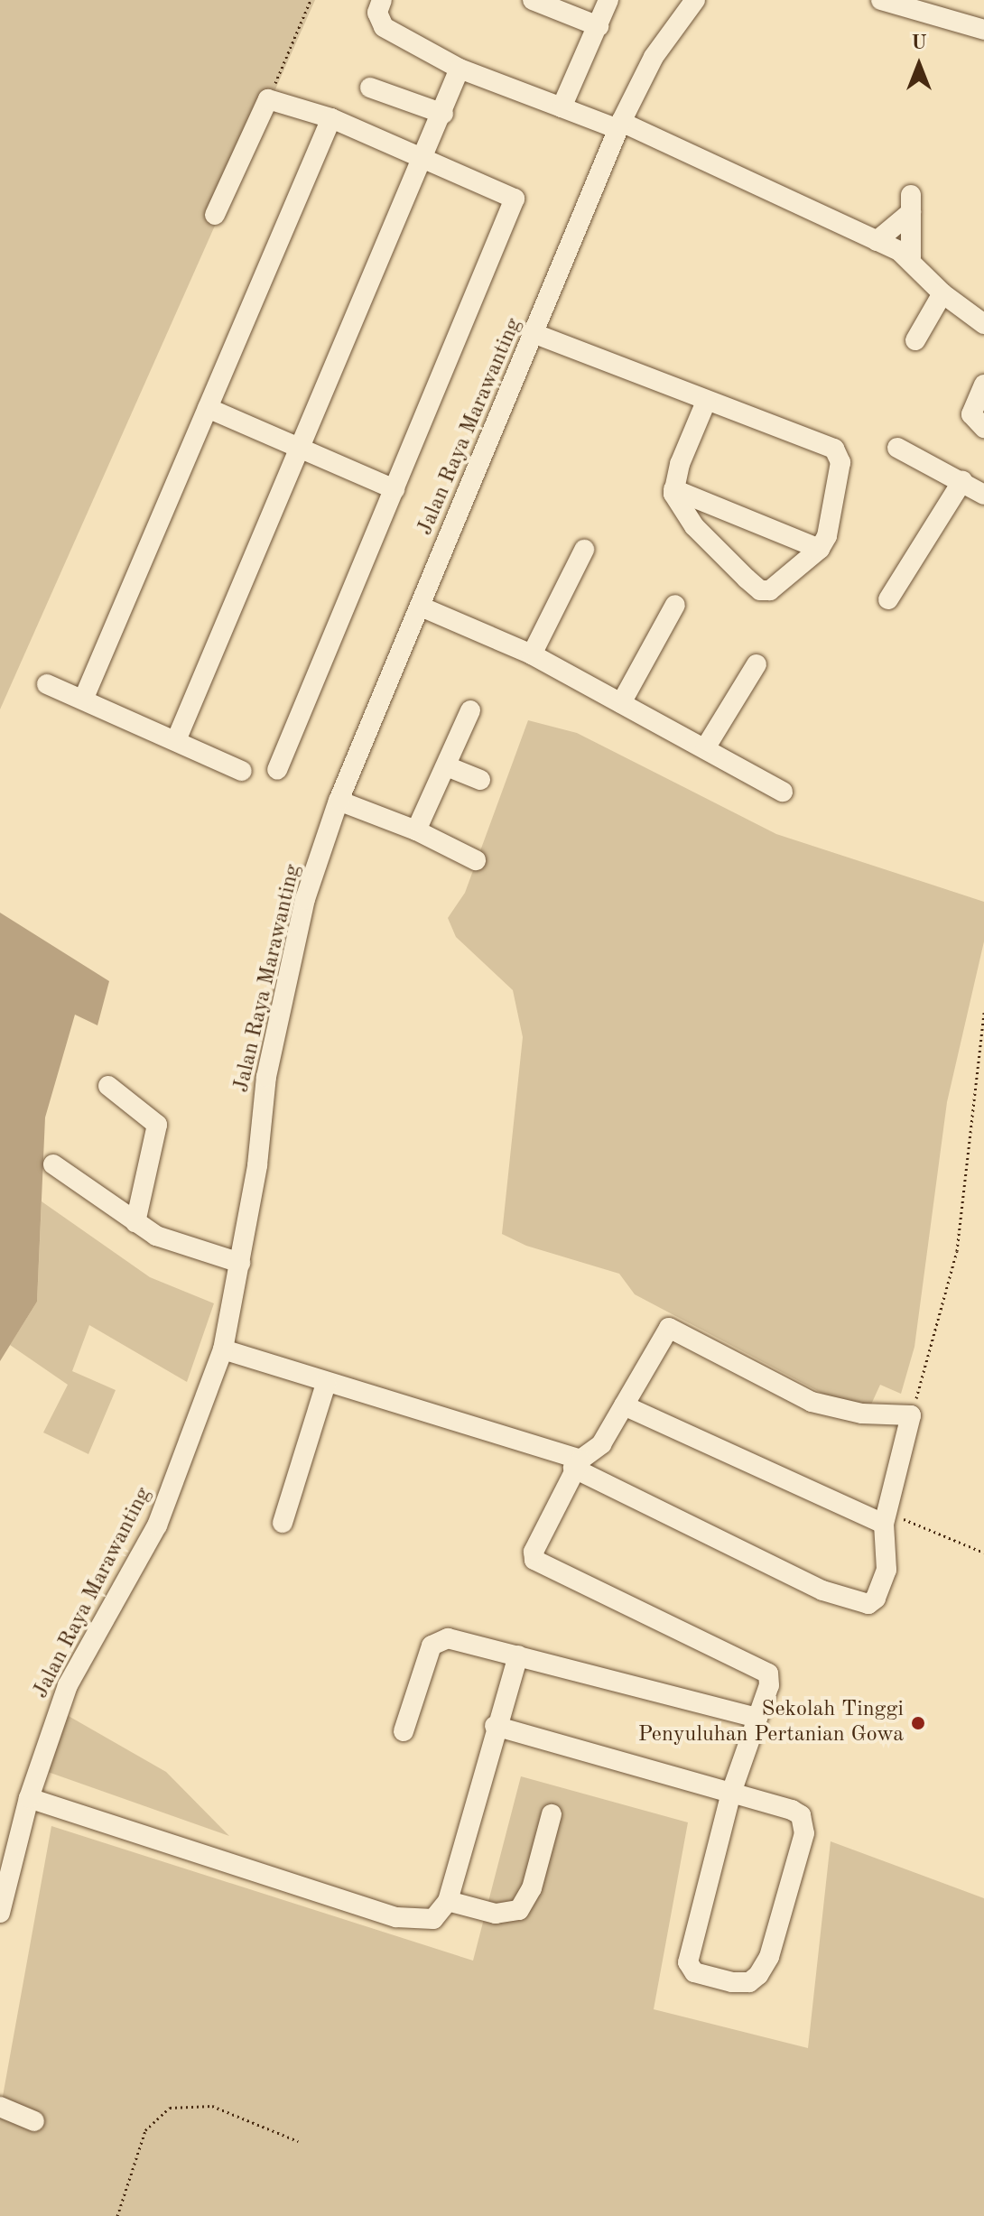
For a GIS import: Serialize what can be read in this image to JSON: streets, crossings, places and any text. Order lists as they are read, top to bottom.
{
  "streets": {
    "street": ["Jalan Raya Marawanting"]
  },
  "places": ["Sekolah Tinggi Penyuluhan Pertanian Gowa"],
  "north": "top"
}
